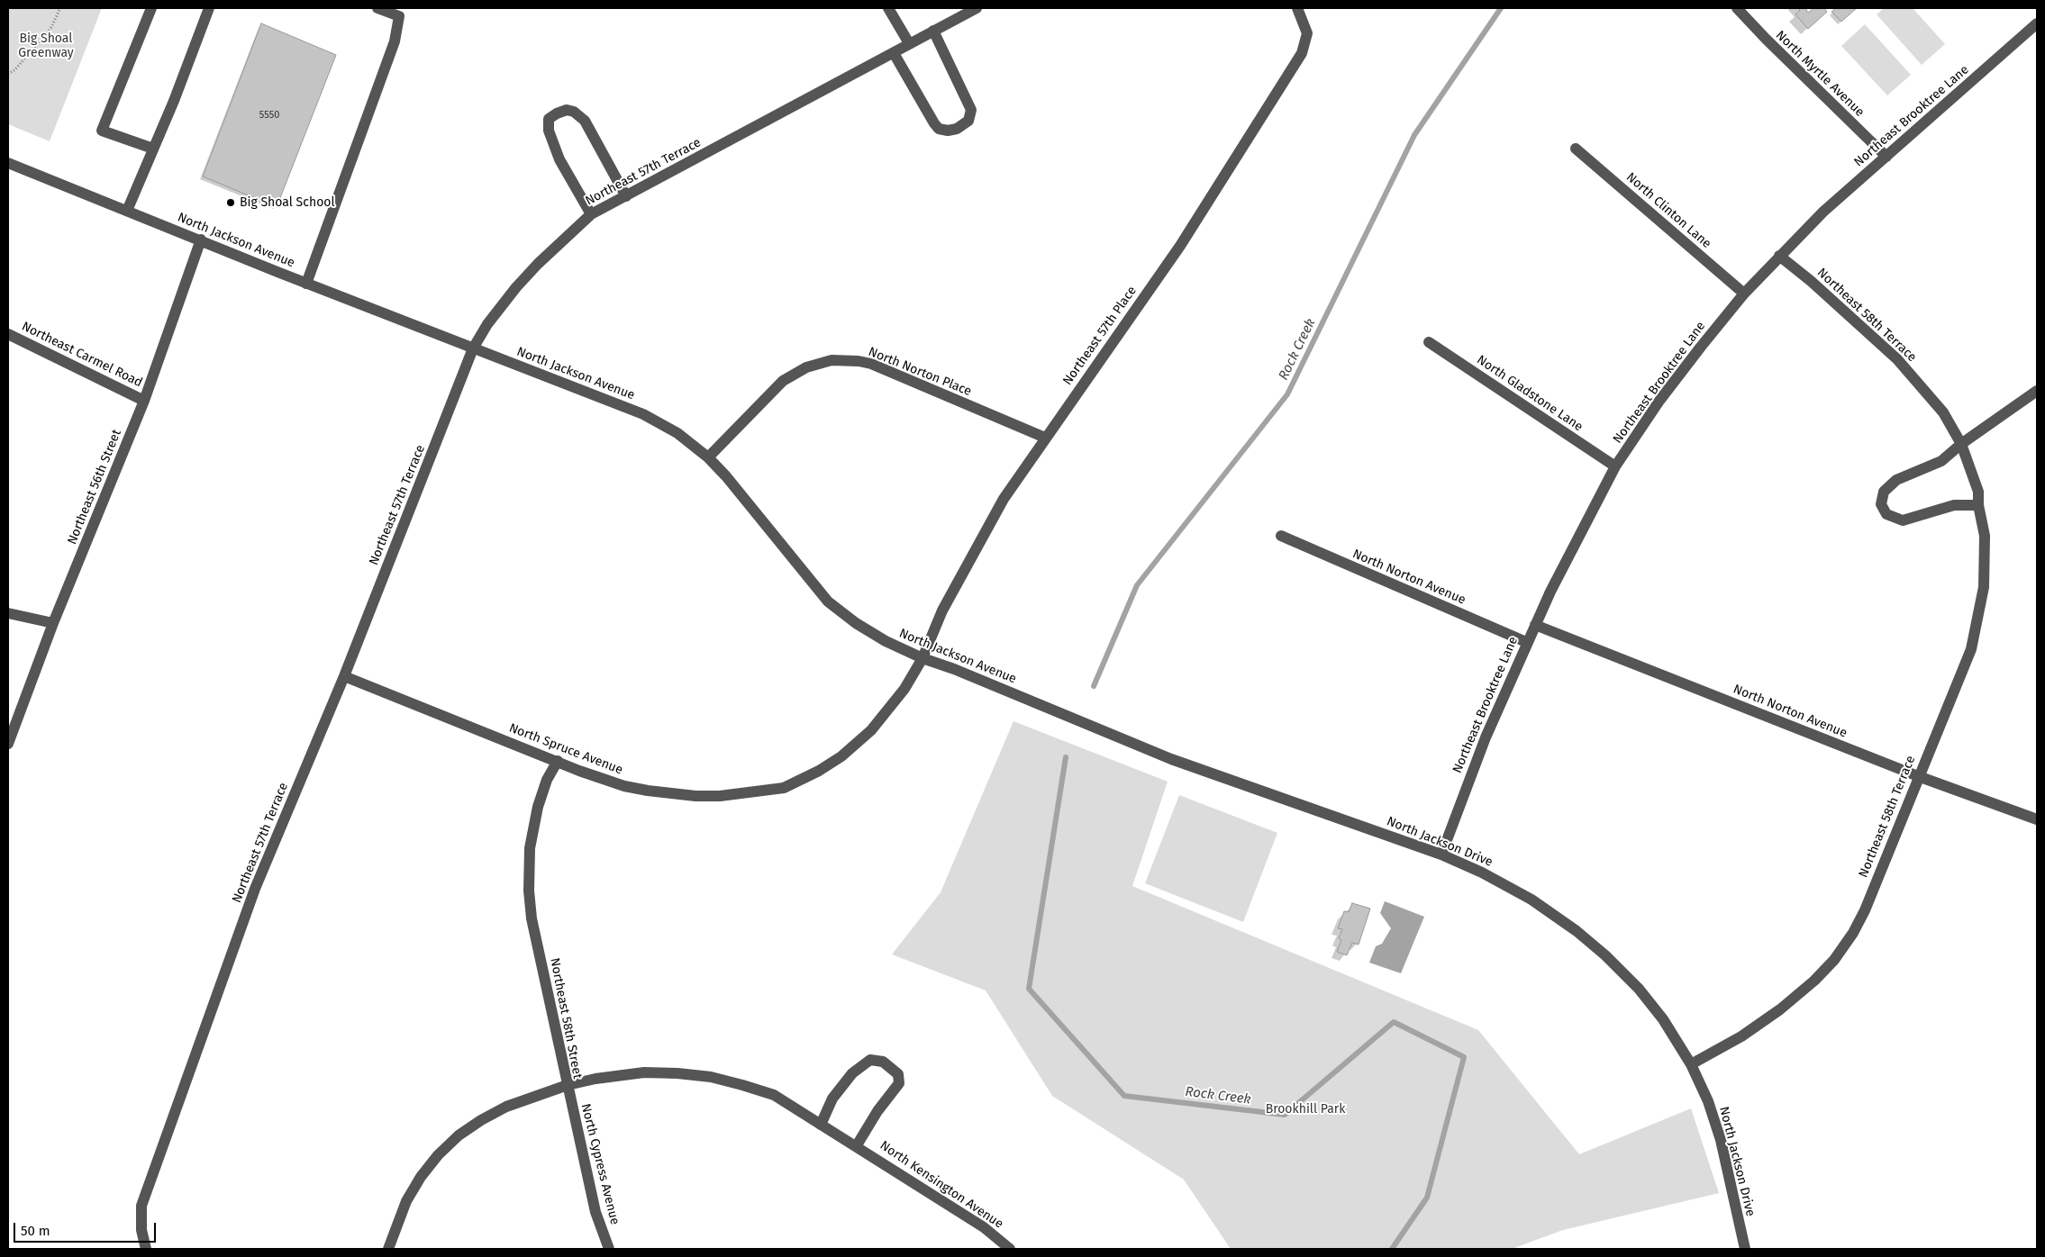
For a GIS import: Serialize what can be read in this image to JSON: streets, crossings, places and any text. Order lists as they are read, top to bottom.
{
  "streets": {
    "street": [
      "North Myrtle Avenue",
      "Northeast Brooktree Lane",
      "Northeast 57th Terrace",
      "North Clinton Lane",
      "North Jackson Avenue",
      "Northeast 58th Terrace",
      "Northeast 57th Place",
      "Northeast Carmel Road",
      "North Norton Place",
      "North Gladstone Lane",
      "Northeast 56th Street",
      "North Norton Avenue",
      "North Spruce Avenue",
      "North Jackson Drive",
      "Northeast 58th Street",
      "North Cypress Avenue",
      "North Kensington Avenue"
    ]
  },
  "crossings": [
    ["North Myrtle Avenue", "Northeast Brooktree Lane"],
    ["Northeast Brooktree Lane", "North Clinton Lane"],
    ["Northeast Brooktree Lane", "Northeast 58th Terrace"],
    ["Northeast Brooktree Lane", "North Gladstone Lane"],
    ["Northeast Brooktree Lane", "North Norton Avenue"],
    ["Northeast Brooktree Lane", "North Jackson Drive"],
    ["Northeast 57th Terrace", "North Jackson Avenue"],
    ["Northeast 57th Terrace", "North Spruce Avenue"],
    ["North Jackson Avenue", "Northeast 57th Place"],
    ["North Jackson Avenue", "North Norton Place"],
    ["North Jackson Avenue", "Northeast 56th Street"],
    ["North Jackson Avenue", "North Spruce Avenue"],
    ["North Jackson Avenue", "North Jackson Drive"],
    ["Northeast 58th Terrace", "North Norton Avenue"],
    ["Northeast 58th Terrace", "North Jackson Drive"],
    ["Northeast 57th Place", "North Norton Place"],
    ["Northeast 57th Place", "North Spruce Avenue"],
    ["Northeast Carmel Road", "Northeast 56th Street"],
    ["North Spruce Avenue", "Northeast 58th Street"],
    ["Northeast 58th Street", "North Cypress Avenue"],
    ["Northeast 58th Street", "North Kensington Avenue"],
    ["North Cypress Avenue", "North Kensington Avenue"]
  ],
  "water": ["Rock Creek"],
  "parks": ["Big Shoal Greenway", "Brookhill Park"],
  "places": ["Big Shoal School"],
  "house_numbers": ["5550"],
  "scale_bar": "50 m"
}
